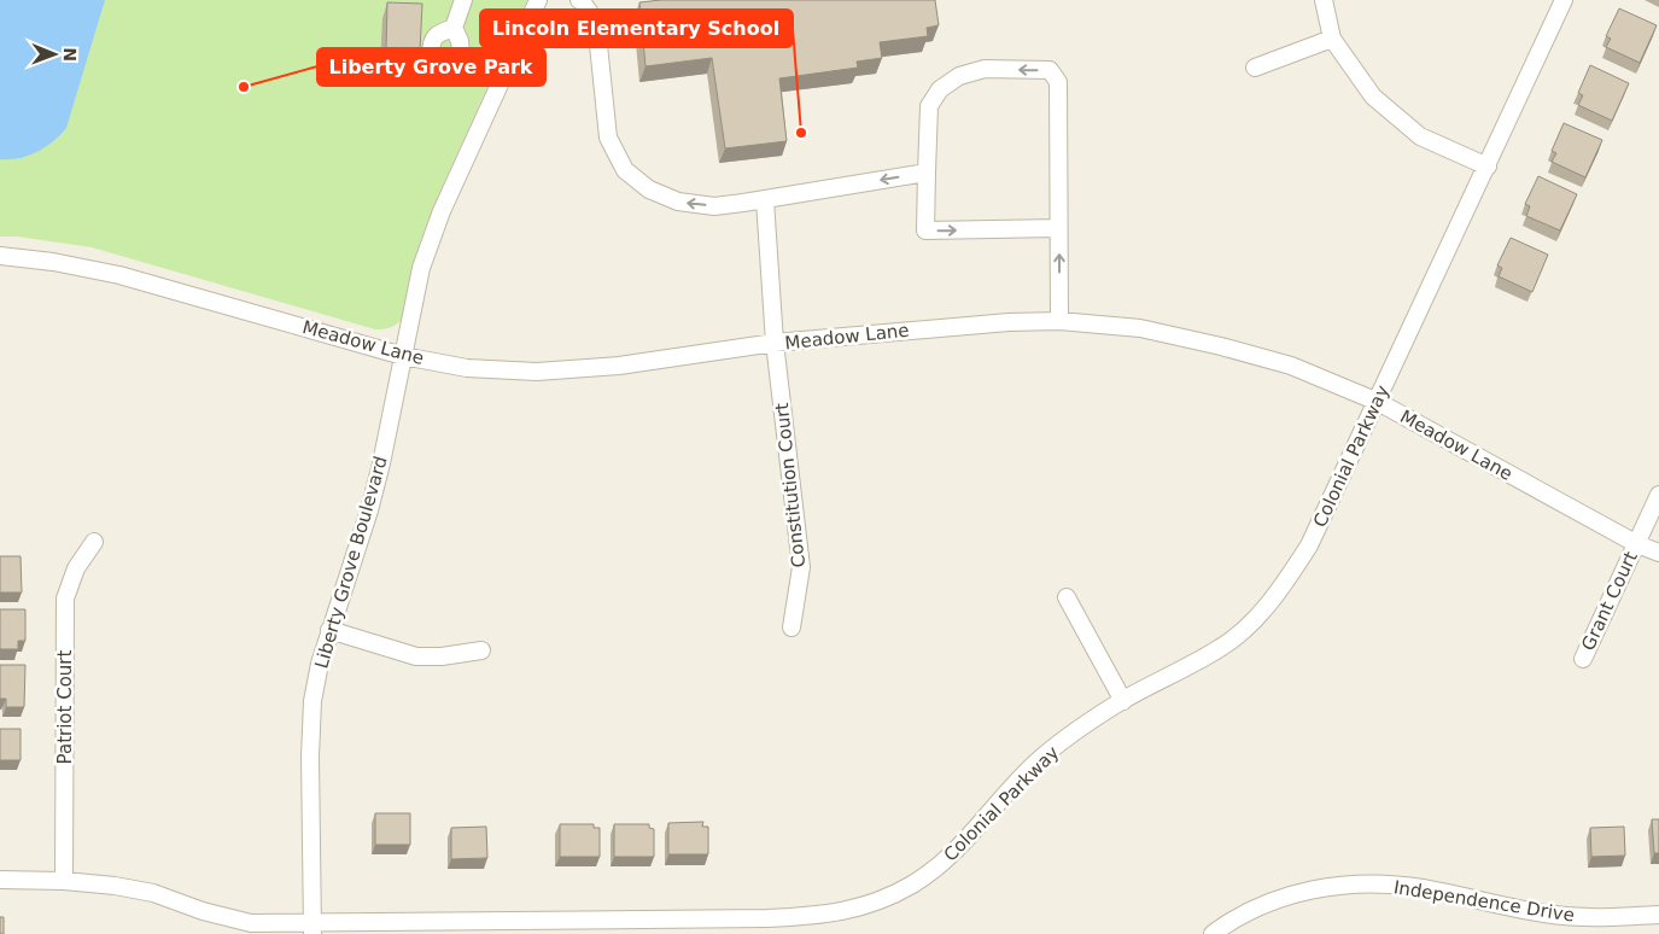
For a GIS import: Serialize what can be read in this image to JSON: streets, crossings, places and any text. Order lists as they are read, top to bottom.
{
  "streets": {
    "street": [
      "Meadow Lane",
      "Colonial Parkway",
      "Constitution Court",
      "Liberty Grove Boulevard",
      "Grant Court",
      "Patriot Court",
      "Independence Drive"
    ]
  },
  "crossings": [
    ["Meadow Lane", "Colonial Parkway"],
    ["Meadow Lane", "Constitution Court"],
    ["Meadow Lane", "Liberty Grove Boulevard"],
    ["Meadow Lane", "Grant Court"],
    ["Colonial Parkway", "Liberty Grove Boulevard"],
    ["Colonial Parkway", "Patriot Court"]
  ],
  "places": ["Liberty Grove Park", "Lincoln Elementary School"],
  "north": "right"
}
